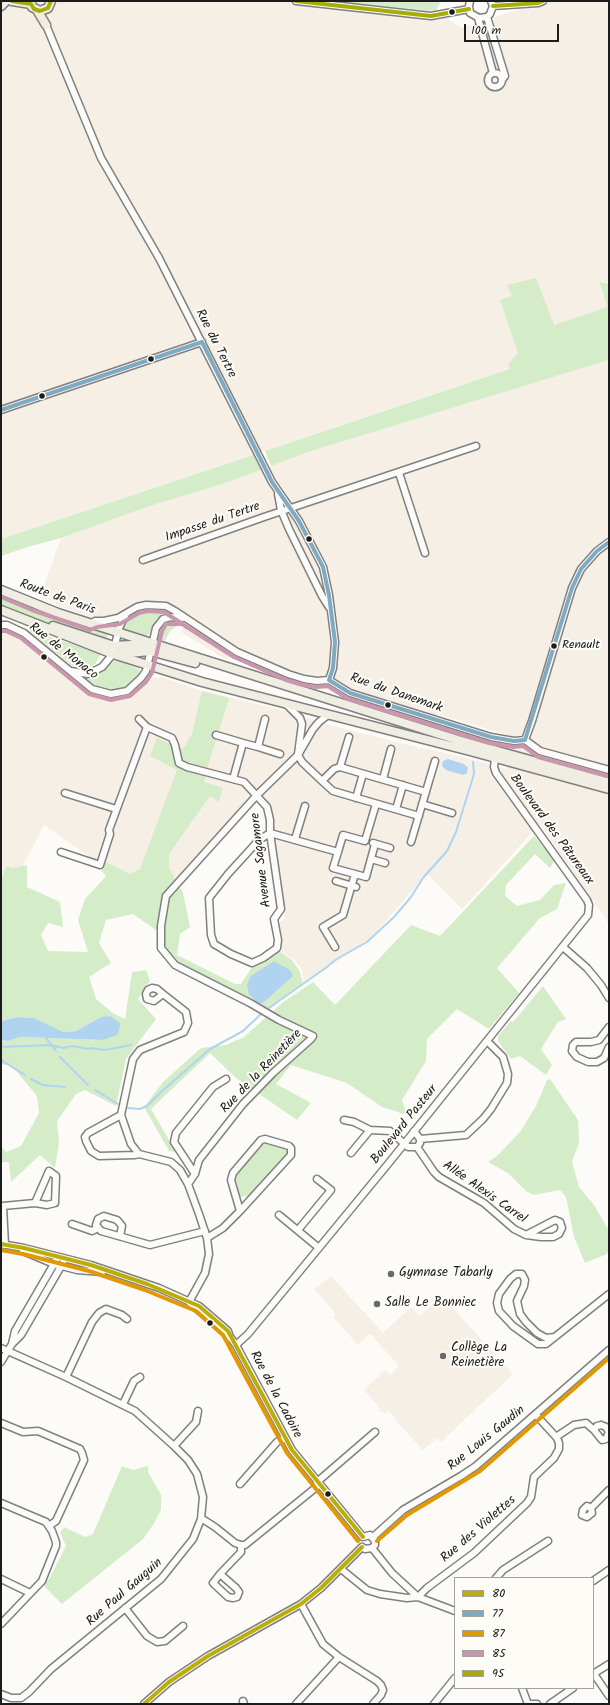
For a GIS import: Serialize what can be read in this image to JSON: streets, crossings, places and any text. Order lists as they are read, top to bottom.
{
  "streets": {
    "main road": ["Route de Paris"],
    "street": [
      "Rue du Tertre",
      "Impasse du Tertre",
      "Rue de Monaco",
      "Rue du Danemark",
      "Boulevard des Pâtureaux",
      "Avenue Sagamore",
      "Rue de la Reinetière",
      "Boulevard Pasteur",
      "Allée Alexis Carrel",
      "Rue de la Cadoire",
      "Rue Louis Gaudin",
      "Rue des Violettes",
      "Rue Paul Gauguin"
    ]
  },
  "crossings": [
    ["Rue du Tertre", "Impasse du Tertre"],
    ["Rue du Tertre", "Rue du Danemark"],
    ["Route de Paris", "Rue de Monaco"],
    ["Boulevard des Pâtureaux", "Boulevard Pasteur"],
    ["Avenue Sagamore", "Rue de la Reinetière"],
    ["Boulevard Pasteur", "Rue de la Cadoire"],
    ["Rue de la Cadoire", "Rue Louis Gaudin"]
  ],
  "places": [
    "Renault",
    "Gymnase Tabarly",
    "Salle Le Bonniec",
    "Collège La Reinetière"
  ],
  "lines": [
    "transit line 95",
    "transit line 77",
    "transit line 85",
    "transit line 80",
    "transit line 87"
  ],
  "legend": [
    "80",
    "77",
    "87",
    "85",
    "95"
  ],
  "scale_bar": "100 m"
}
